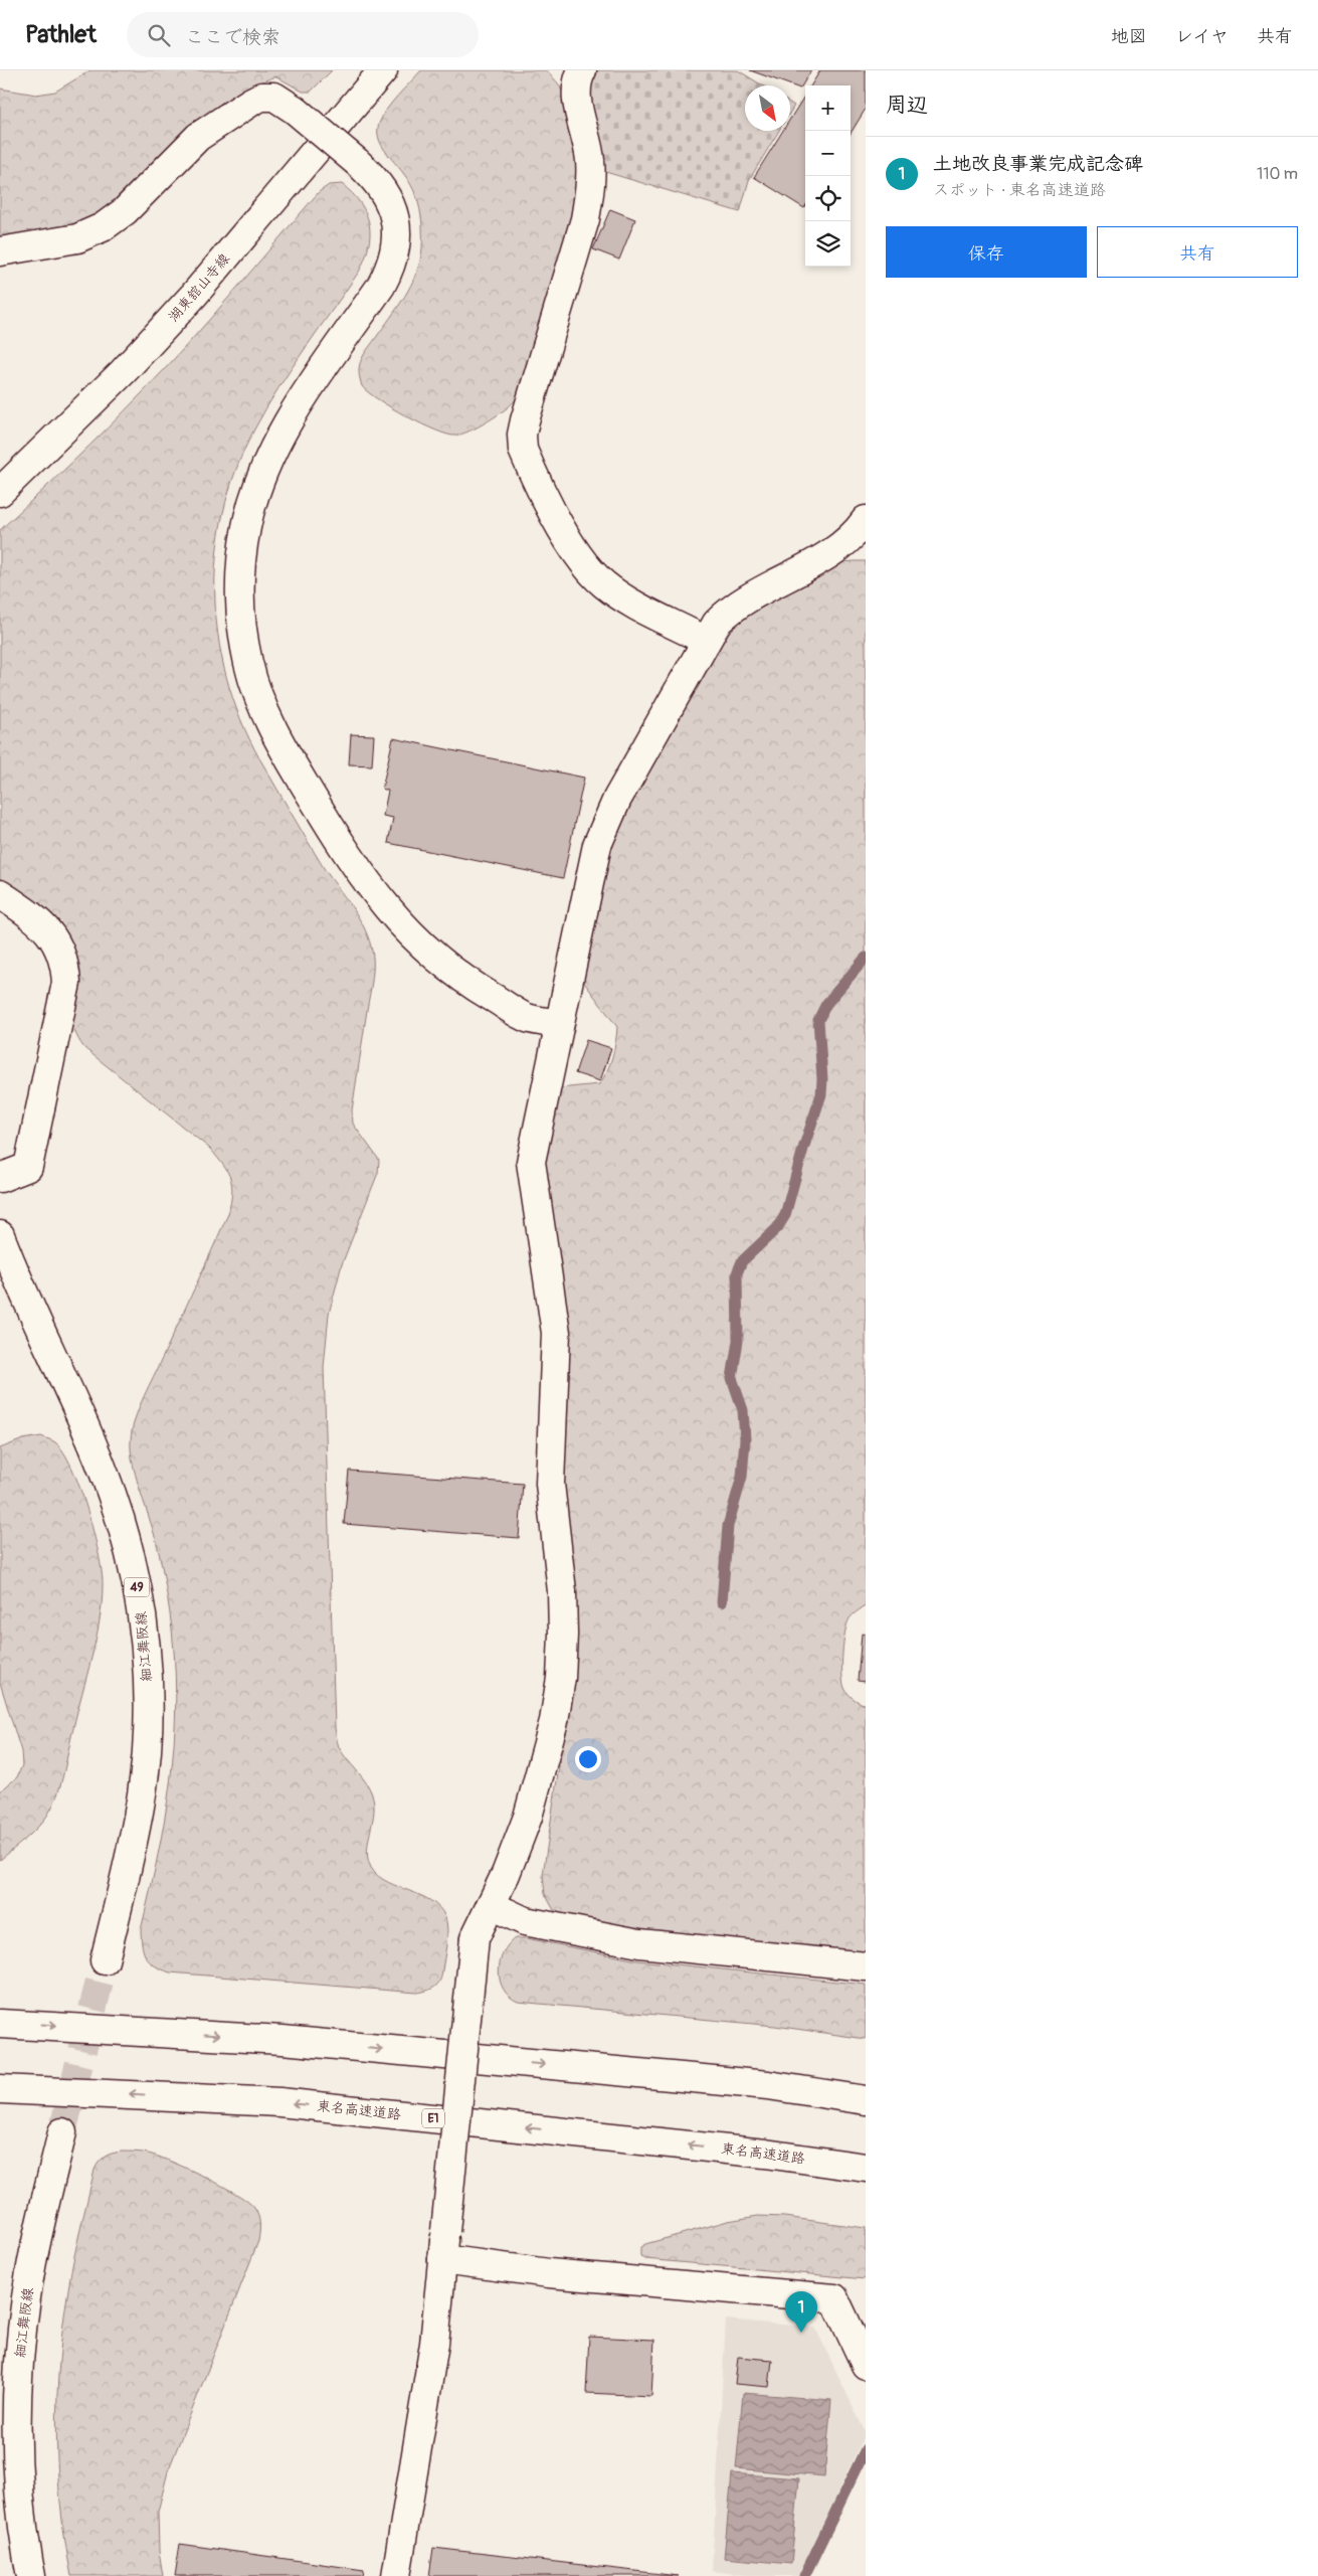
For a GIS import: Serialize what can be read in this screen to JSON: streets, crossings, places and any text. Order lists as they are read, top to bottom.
{
  "streets": {
    "main road": [
      "湖東舘山寺線",
      "49",
      "細江舞阪線",
      "東名高速道路",
      "E1"
    ]
  },
  "north": "bottom right",
  "page": {
    "header": "Pathlet",
    "search": "ここで検索",
    "nav": ["地図", "レイヤ", "共有"],
    "heading": "周辺",
    "map_buttons": ["+", "−"],
    "list": [
      {
        "mark": "1",
        "name": "土地改良事業完成記念碑",
        "note": "スポット · 東名高速道路",
        "value": "110 m"
      }
    ],
    "buttons": ["保存", "共有"],
    "pins": "1"
  }
}
